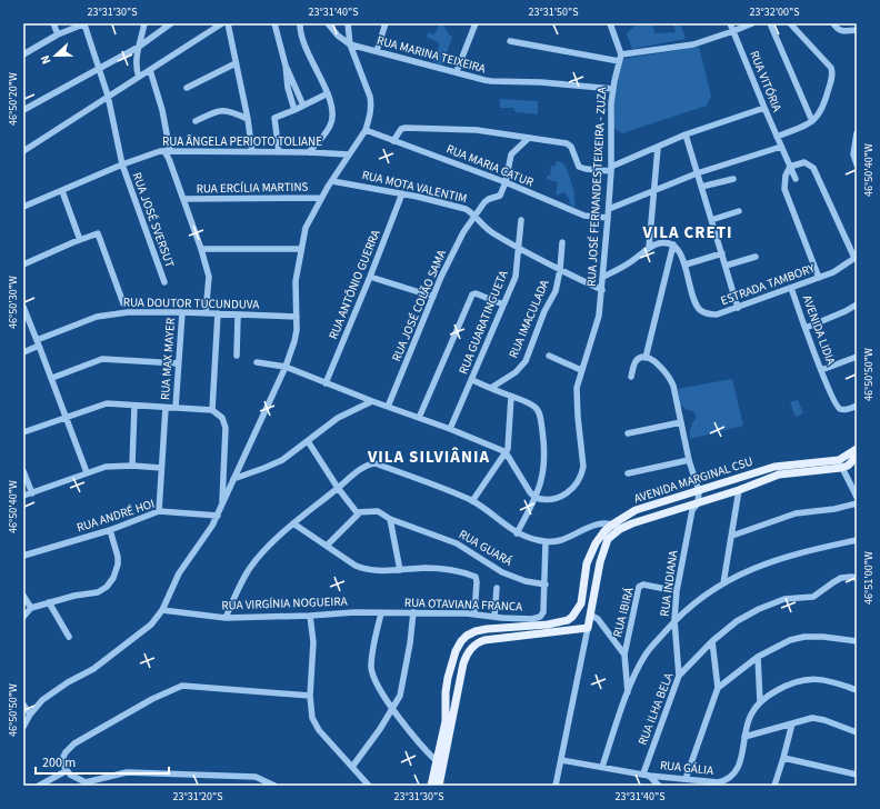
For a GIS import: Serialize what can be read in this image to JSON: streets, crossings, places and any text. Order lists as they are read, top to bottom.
{
  "streets": {
    "main road": ["AVENIDA MARGINAL CSU"],
    "street": [
      "RUA MARINA TEIXEIRA",
      "RUA VITÓRIA",
      "RUA ÂNGELA PERIOTO TOLIANE",
      "RUA MARIA CATUR",
      "RUA MOTA VALENTIM",
      "RUA JOSÉ FERNANDES TEIXEIRA - ZUZA",
      "RUA ERCÍLIA MARTINS",
      "RUA JOSÉ SVERSUT",
      "RUA ANTÔNIO GUERRA",
      "ESTRADA TAMBORY",
      "RUA DOUTOR TUCUNDUVA",
      "RUA JOSÉ COLÃO SAMA",
      "RUA IMACULADA",
      "RUA GUARATINGUETA",
      "AVENIDA LIDIA",
      "RUA MAX MAYER",
      "RUA ANDRÉ HOI",
      "RUA GUARÁ",
      "RUA INDIANA",
      "RUA VIRGÍNIA NOGUEIRA",
      "RUA OTAVIANA FRANCA",
      "RUA IBIRÁ",
      "RUA ILHA BELA",
      "RUA GÁLIA"
    ]
  },
  "crossings": [
    ["RUA MARINA TEIXEIRA", "RUA JOSÉ FERNANDES TEIXEIRA - ZUZA"],
    ["RUA ÂNGELA PERIOTO TOLIANE", "RUA JOSÉ SVERSUT"],
    ["RUA MARIA CATUR", "RUA JOSÉ FERNANDES TEIXEIRA - ZUZA"],
    ["RUA MARIA CATUR", "RUA JOSÉ COLÃO SAMA"],
    ["RUA MOTA VALENTIM", "RUA JOSÉ FERNANDES TEIXEIRA - ZUZA"],
    ["RUA MOTA VALENTIM", "RUA ANTÔNIO GUERRA"],
    ["RUA MOTA VALENTIM", "RUA JOSÉ COLÃO SAMA"],
    ["RUA MOTA VALENTIM", "RUA IMACULADA"],
    ["RUA MOTA VALENTIM", "RUA GUARATINGUETA"],
    ["ESTRADA TAMBORY", "AVENIDA LIDIA"],
    ["RUA DOUTOR TUCUNDUVA", "RUA MAX MAYER"],
    ["AVENIDA MARGINAL CSU", "RUA INDIANA"],
    ["RUA GUARÁ", "RUA OTAVIANA FRANCA"],
    ["RUA INDIANA", "RUA IBIRÁ"],
    ["RUA INDIANA", "RUA ILHA BELA"],
    ["RUA VIRGÍNIA NOGUEIRA", "RUA OTAVIANA FRANCA"],
    ["RUA ILHA BELA", "RUA GÁLIA"]
  ],
  "districts": ["VILA CRETI", "VILA SILVIÂNIA"],
  "scale_bar": "200 m",
  "north": "left",
  "coordinates": [
    "23°31'30\"S",
    "23°31'40\"S",
    "23°31'50\"S",
    "23°32'00\"S",
    "46°50'20\"W",
    "46°50'40\"W",
    "46°50'30\"W",
    "46°50'50\"W",
    "46°51'00\"W",
    "23°31'20\"S"
  ]
}
